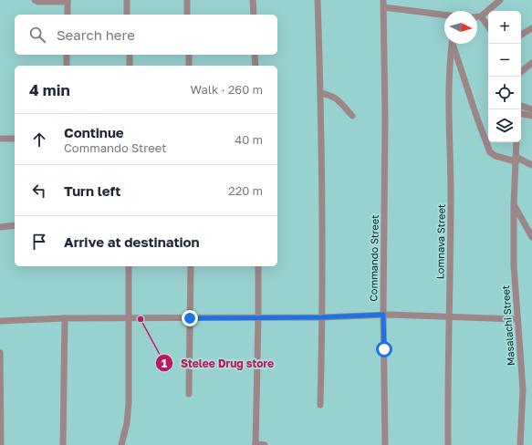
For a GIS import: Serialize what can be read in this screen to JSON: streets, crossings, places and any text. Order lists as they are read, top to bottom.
{
  "streets": {
    "street": ["Lomnava Street", "Commando Street", "Masalachi Street"]
  },
  "places": ["Stelee Drug store"],
  "north": "right",
  "page": {
    "map_buttons": ["+", "−"],
    "search": "Search here",
    "heading": ["4 min", "Walk · 260 m"],
    "list": [
      ["Continue", "Commando Street", "40 m"],
      ["Turn left", "220 m"],
      "Arrive at destination"
    ]
  }
}
